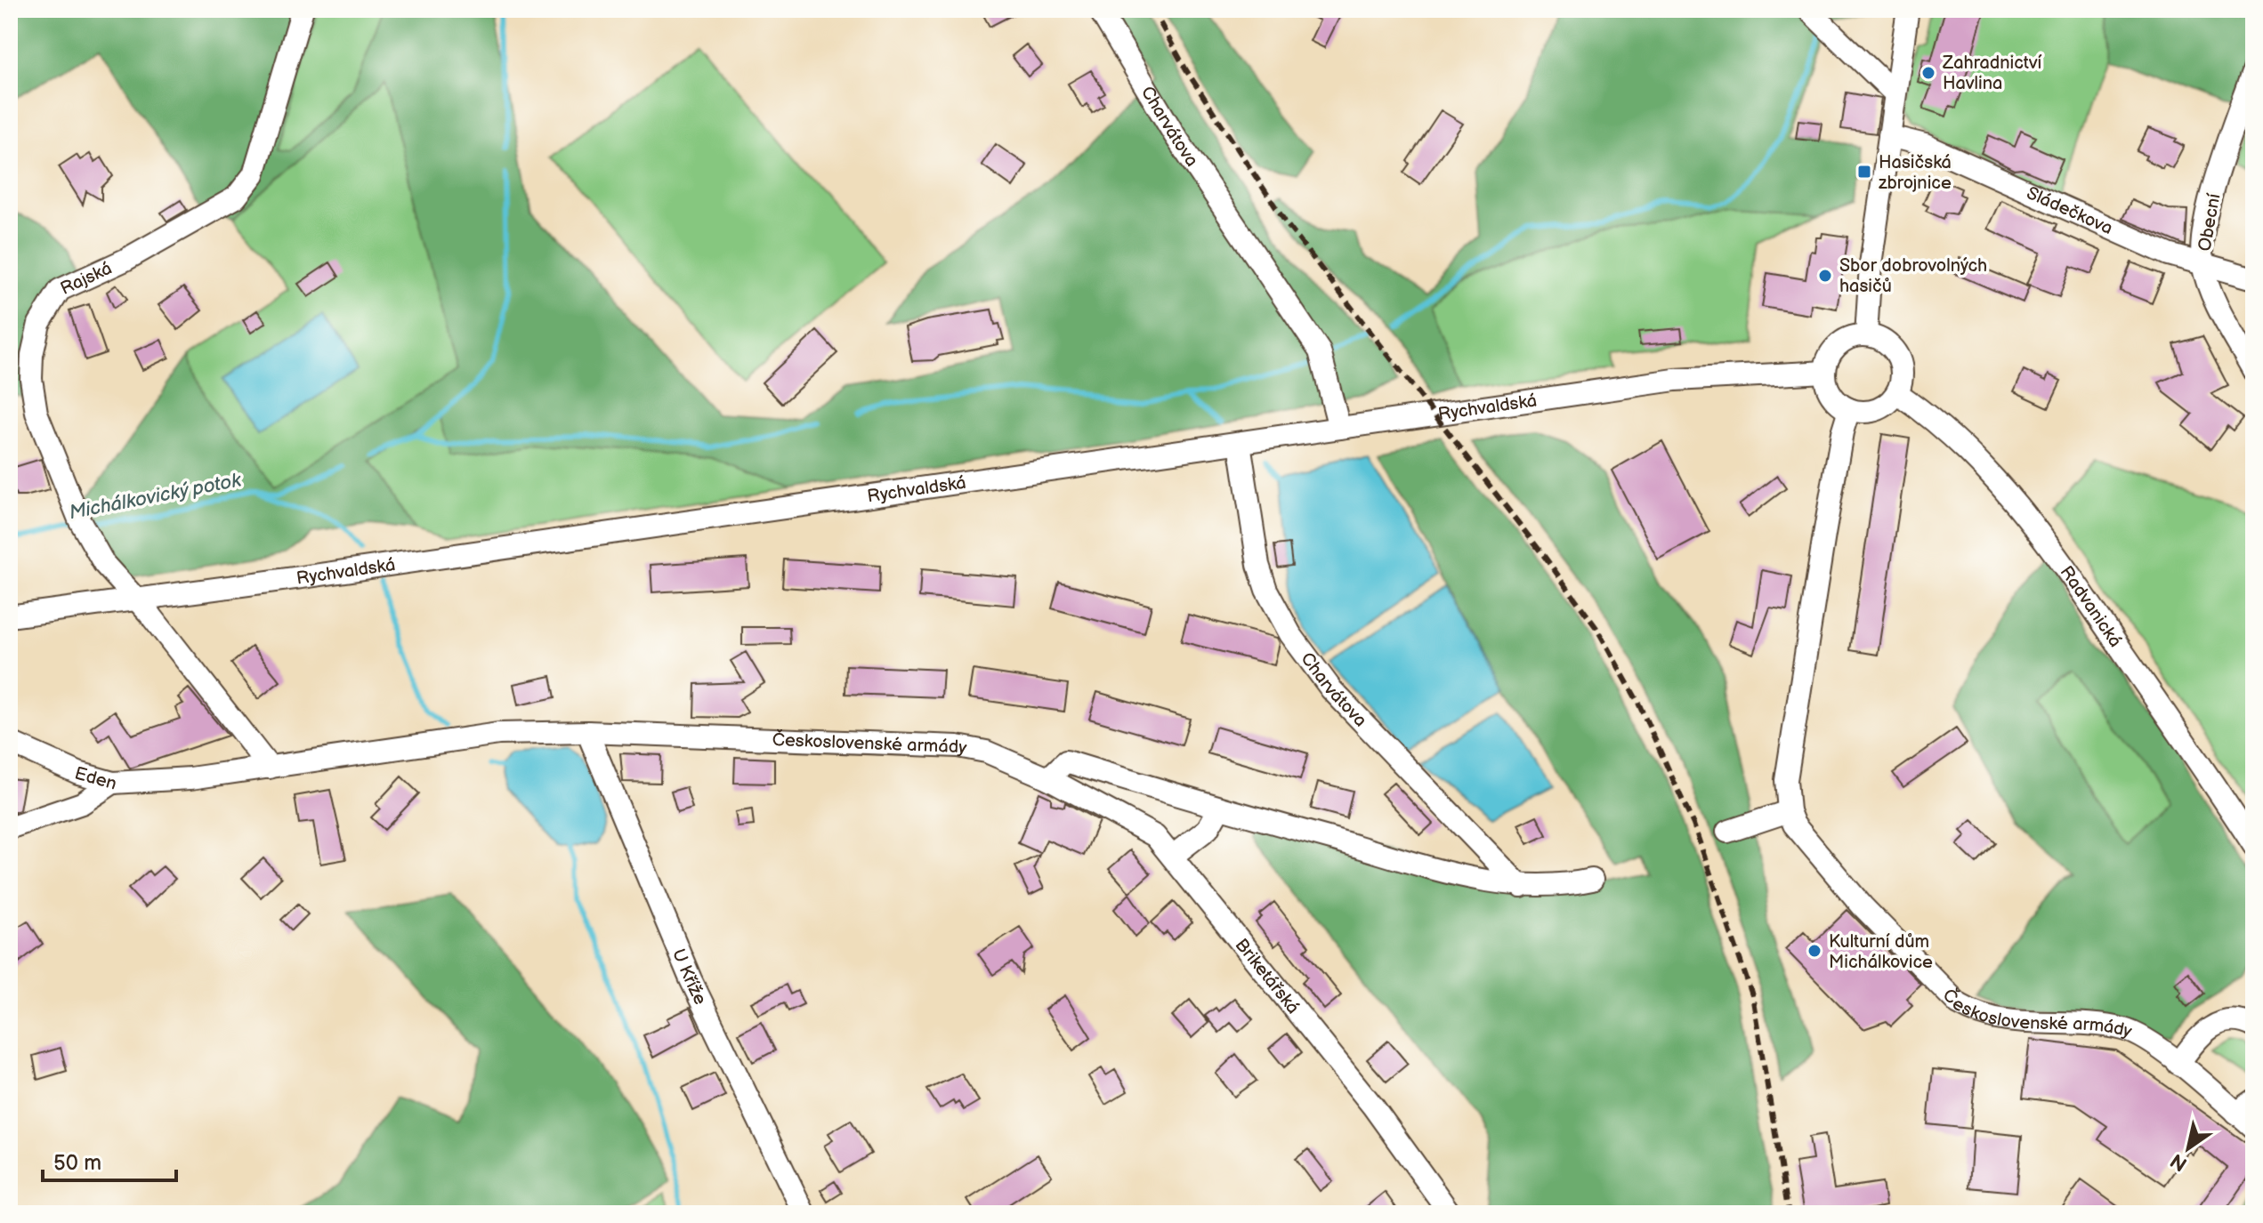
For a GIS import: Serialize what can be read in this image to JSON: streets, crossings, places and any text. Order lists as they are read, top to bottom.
{
  "streets": {
    "street": [
      "Charvátova",
      "Sládečkova",
      "Obecní",
      "Rajská",
      "Rychvaldská",
      "Radvanická",
      "Československé armády",
      "Eden",
      "Briketářská",
      "U Kříže"
    ]
  },
  "crossings": [
    ["Charvátova", "Rychvaldská"],
    ["Sládečkova", "Obecní"],
    ["Rajská", "Rychvaldská"],
    ["Rajská", "Československé armády"],
    ["Rychvaldská", "Radvanická"],
    ["Československé armády", "Eden"],
    ["Československé armády", "Briketářská"],
    ["Československé armády", "U Kříže"]
  ],
  "water": ["Michálkovický potok"],
  "places": {
    "other": ["Zahradnictví Havlina", "Sbor dobrovolných hasičů", "Kulturní dům Michálkovice"],
    "transit": ["Hasičská zbrojnice"]
  },
  "scale_bar": "50 m",
  "north": "bottom left"
}
